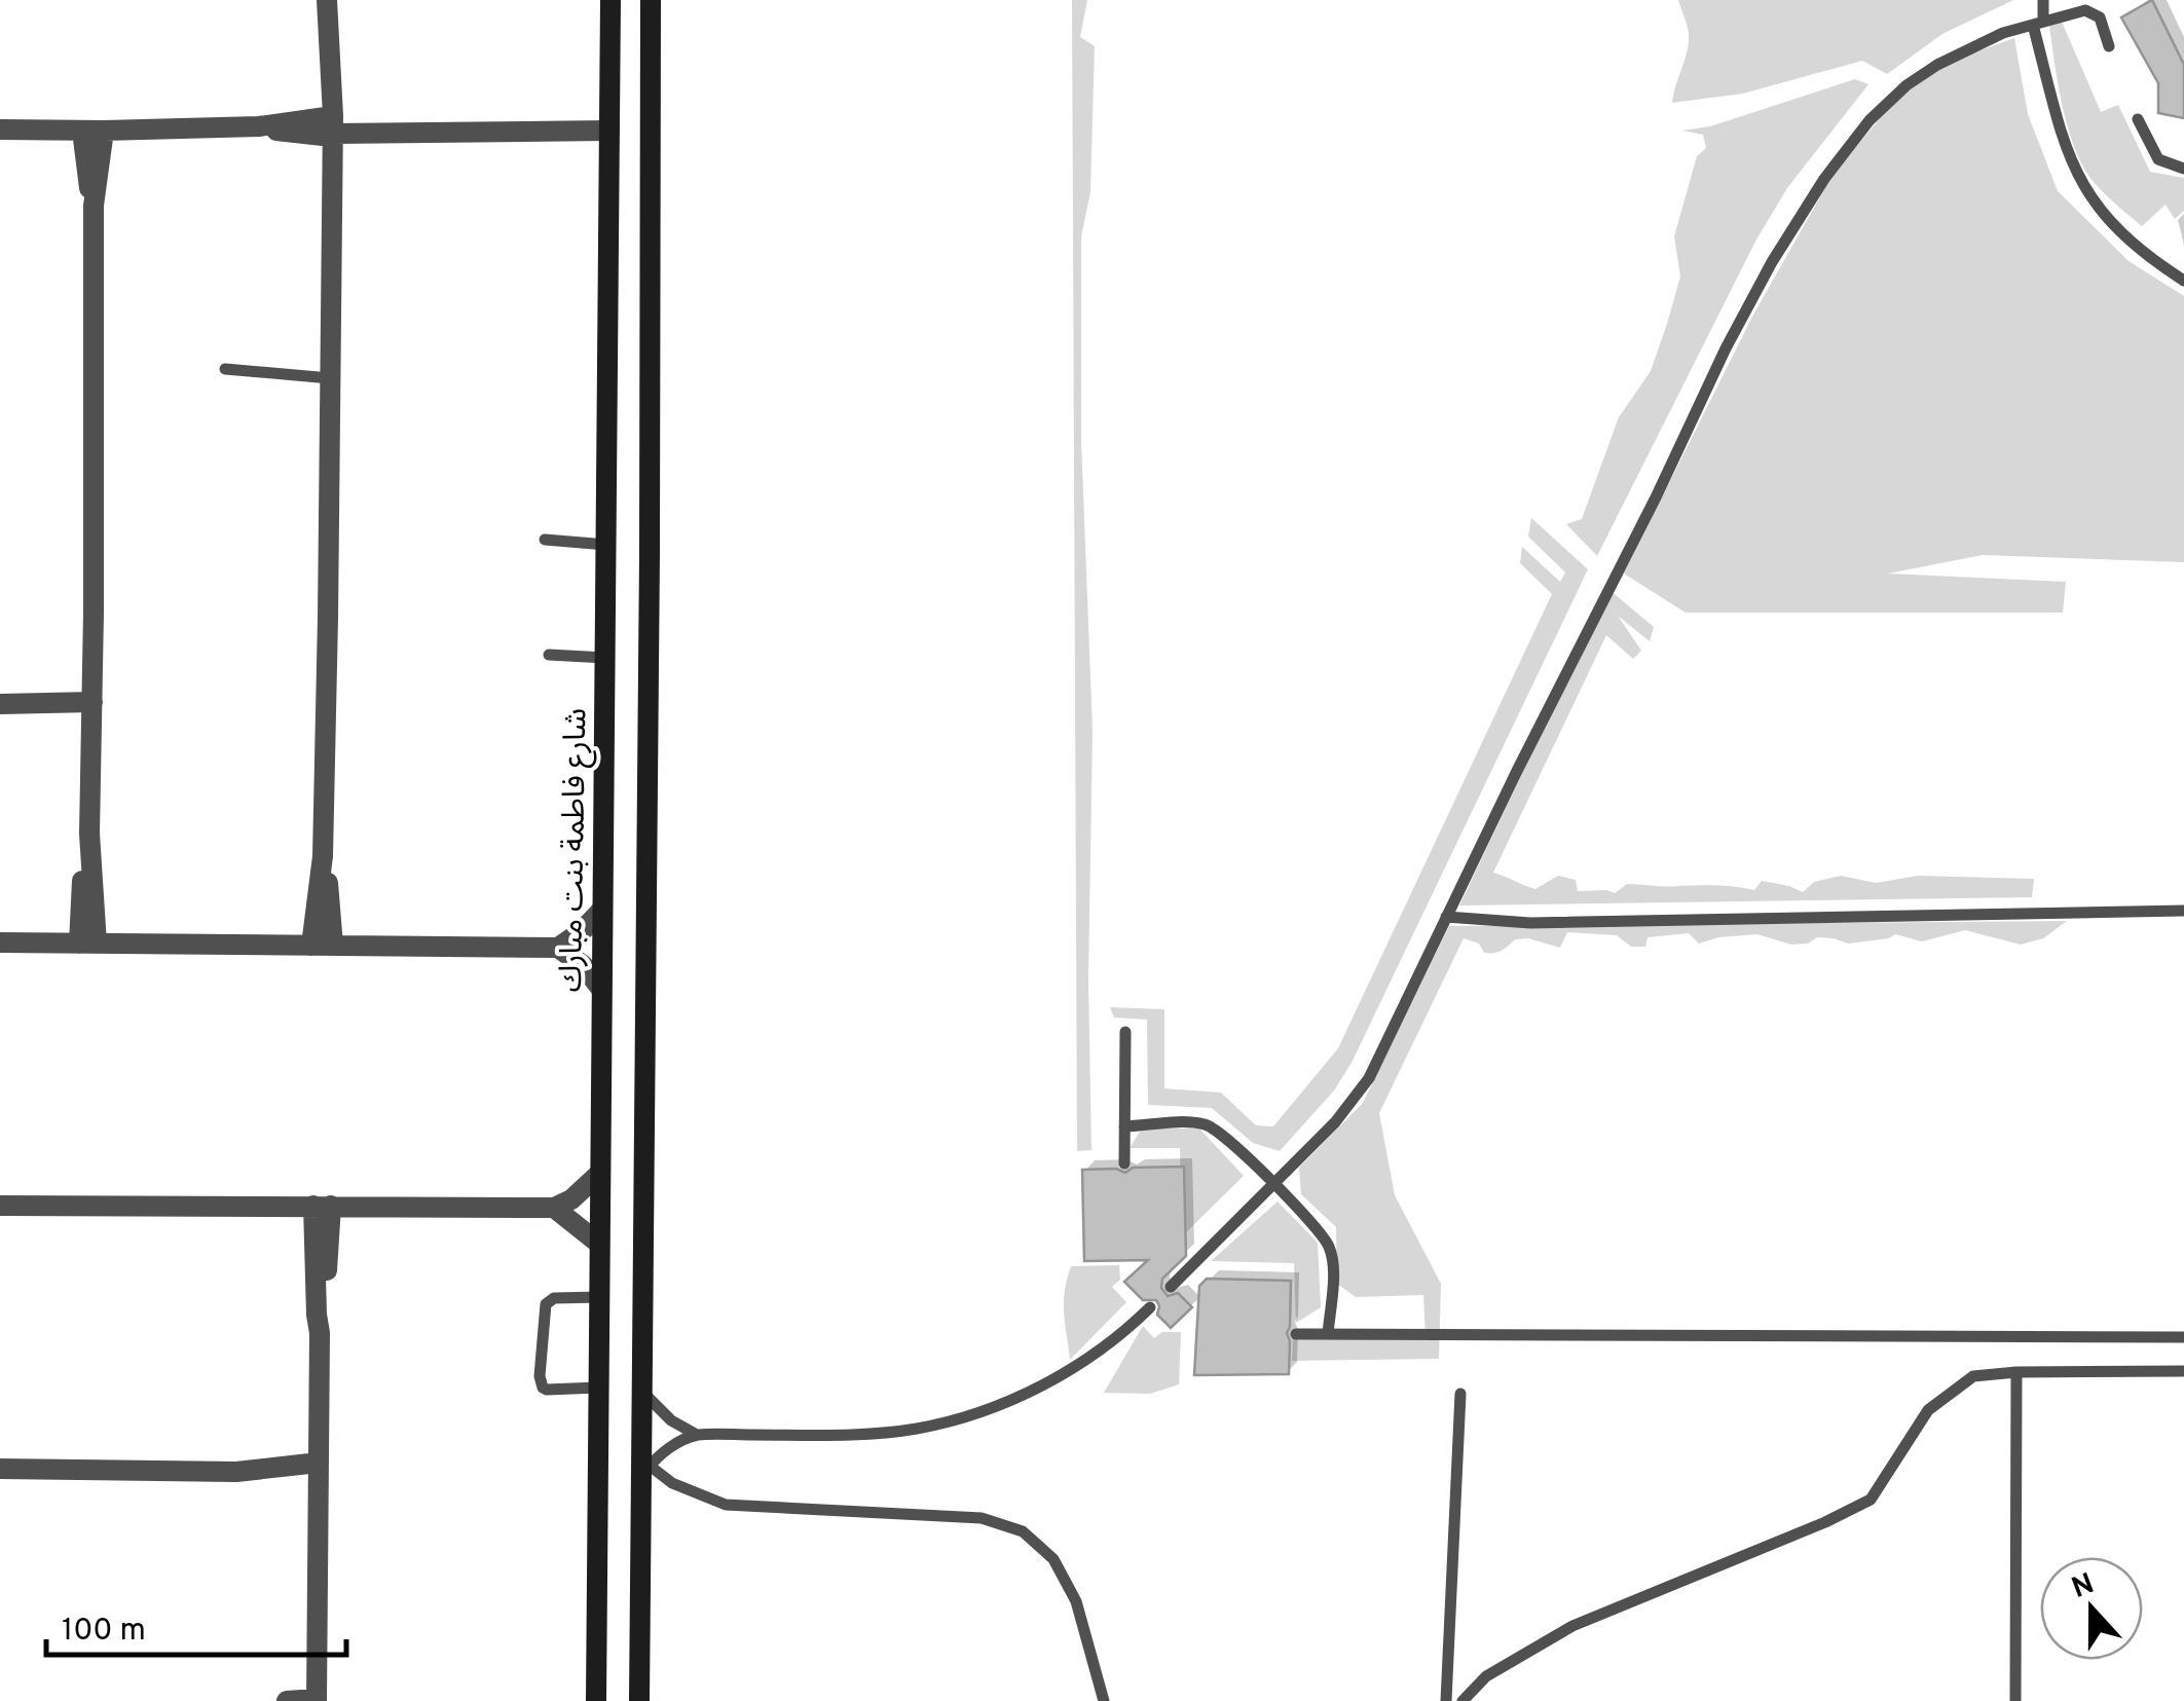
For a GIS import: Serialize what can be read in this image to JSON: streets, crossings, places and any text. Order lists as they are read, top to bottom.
{
  "streets": {
    "street": ["شارع فاطمة بنت مبارك"]
  },
  "scale_bar": "100 m",
  "north": "top"
}
